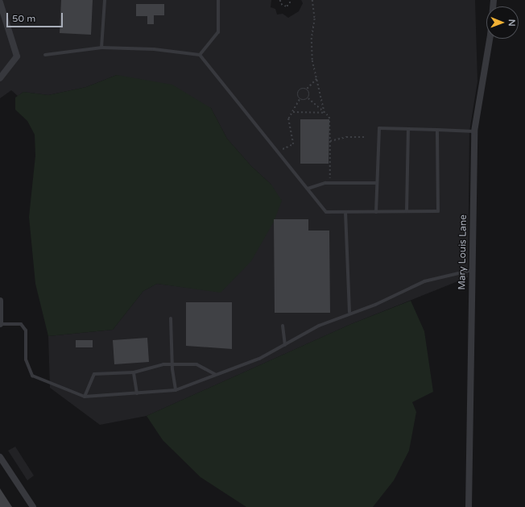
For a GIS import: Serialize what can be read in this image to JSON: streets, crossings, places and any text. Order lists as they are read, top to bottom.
{
  "streets": {
    "street": ["Mary Louis Lane"]
  },
  "scale_bar": "50 m",
  "north": "right"
}
